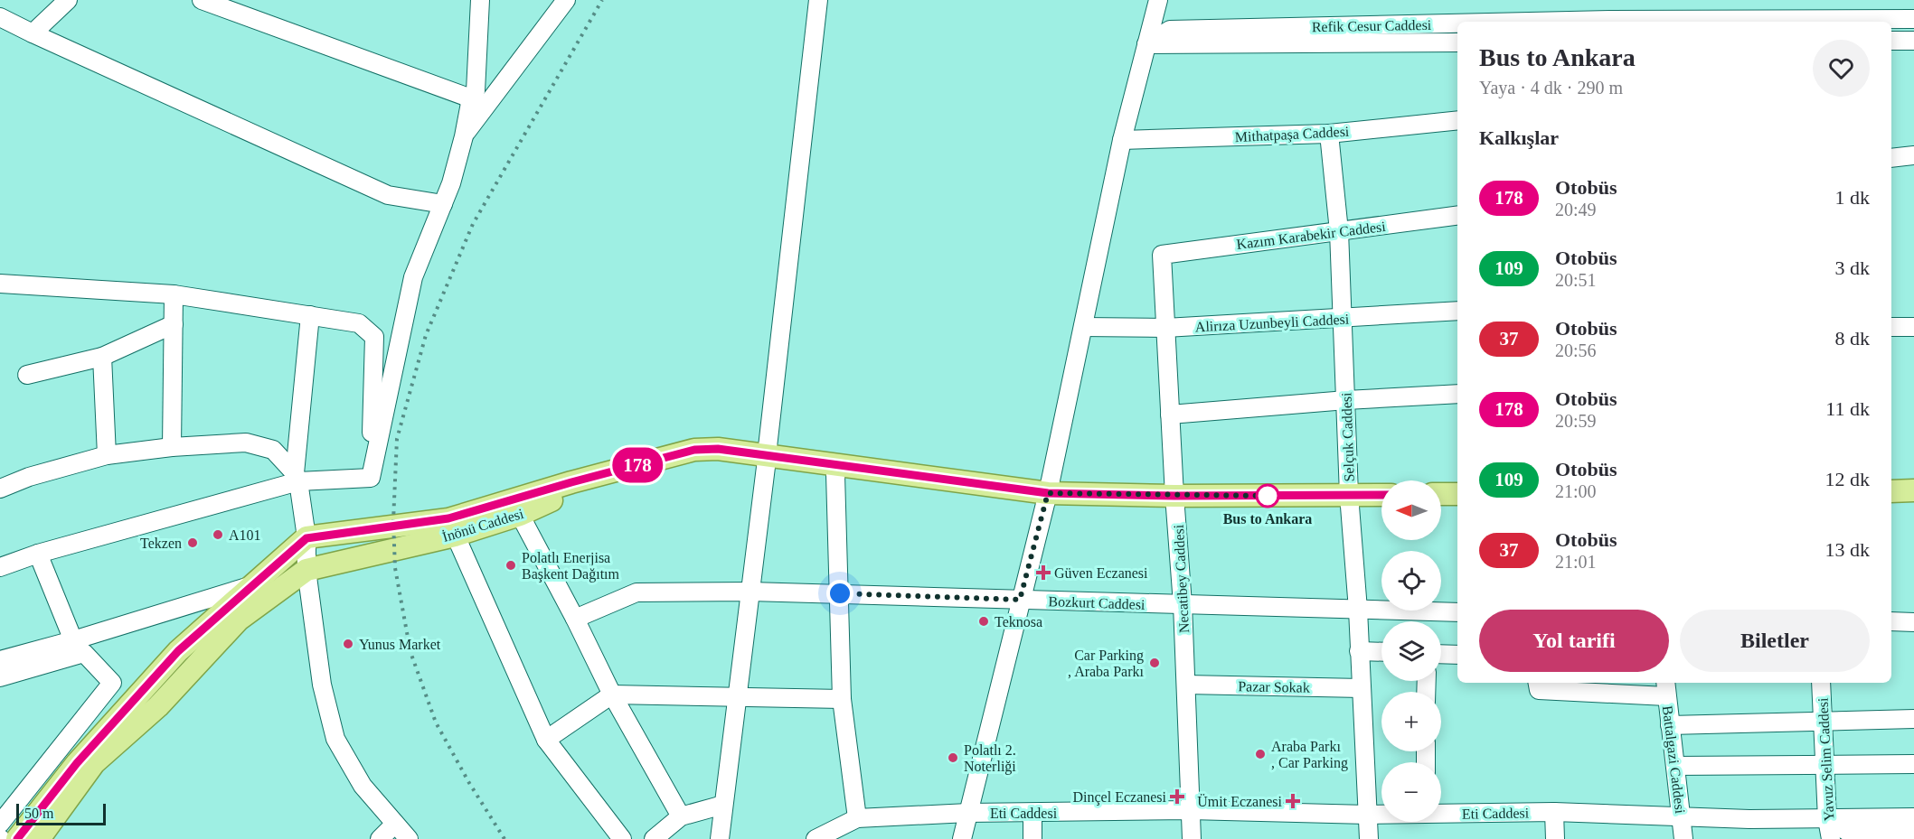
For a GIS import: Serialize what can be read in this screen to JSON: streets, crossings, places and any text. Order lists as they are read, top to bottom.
{
  "streets": {
    "main road": ["İnönü Caddesi"],
    "street": [
      "Refik Cesur Caddesi",
      "Mithatpaşa Caddesi",
      "Kazım Karabekir Caddesi",
      "Alirıza Uzunbeyli Caddesi",
      "Selçuk Caddesi",
      "Necatibey Caddesi",
      "Bozkurt Caddesi",
      "Pazar Sokak",
      "Battalgazi Caddesi",
      "Yavuz Selim Caddesi",
      "Eti Caddesi"
    ]
  },
  "crossings": [
    ["Mithatpaşa Caddesi", "Selçuk Caddesi"],
    ["Kazım Karabekir Caddesi", "Selçuk Caddesi"],
    ["Kazım Karabekir Caddesi", "Necatibey Caddesi"],
    ["Alirıza Uzunbeyli Caddesi", "Selçuk Caddesi"],
    ["Alirıza Uzunbeyli Caddesi", "Necatibey Caddesi"],
    ["Selçuk Caddesi", "İnönü Caddesi"],
    ["Selçuk Caddesi", "Bozkurt Caddesi"],
    ["Selçuk Caddesi", "Pazar Sokak"],
    ["Selçuk Caddesi", "Eti Caddesi"],
    ["İnönü Caddesi", "Necatibey Caddesi"],
    ["Necatibey Caddesi", "Bozkurt Caddesi"],
    ["Necatibey Caddesi", "Pazar Sokak"],
    ["Necatibey Caddesi", "Eti Caddesi"],
    ["Battalgazi Caddesi", "Eti Caddesi"],
    ["Yavuz Selim Caddesi", "Eti Caddesi"]
  ],
  "places": {
    "other": [
      "Bus to Ankara",
      "A101",
      "Tekzen",
      "Polatlı Enerjisa Başkent Dağıtım",
      "Teknosa",
      "Yunus Market",
      "Car Parking , Araba Parkı",
      "Araba Parkı , Car Parking",
      "Polatlı 2. Noterliği"
    ],
    "health": ["Güven Eczanesi", "Dinçel Eczanesi", "Ümit Eczanesi"]
  },
  "lines": ["bus line 178"],
  "scale_bar": "50 m",
  "north": "left",
  "page": {
    "on_map": "178",
    "heading": [
      ["Bus to Ankara", "Yaya · 4 dk · 290 m"],
      "Kalkışlar"
    ],
    "list": [
      {
        "mark": "178",
        "name": "Otobüs",
        "note": "20:49",
        "value": "1 dk"
      },
      {
        "mark": "109",
        "name": "Otobüs",
        "note": "20:51",
        "value": "3 dk"
      },
      {
        "mark": "37",
        "name": "Otobüs",
        "note": "20:56",
        "value": "8 dk"
      },
      {
        "mark": "178",
        "name": "Otobüs",
        "note": "20:59",
        "value": "11 dk"
      },
      {
        "mark": "109",
        "name": "Otobüs",
        "note": "21:00",
        "value": "12 dk"
      },
      {
        "mark": "37",
        "name": "Otobüs",
        "note": "21:01",
        "value": "13 dk"
      }
    ],
    "map_buttons": ["+", "−"],
    "buttons": ["Yol tarifi", "Biletler"],
    "scale": "50 m"
  }
}
